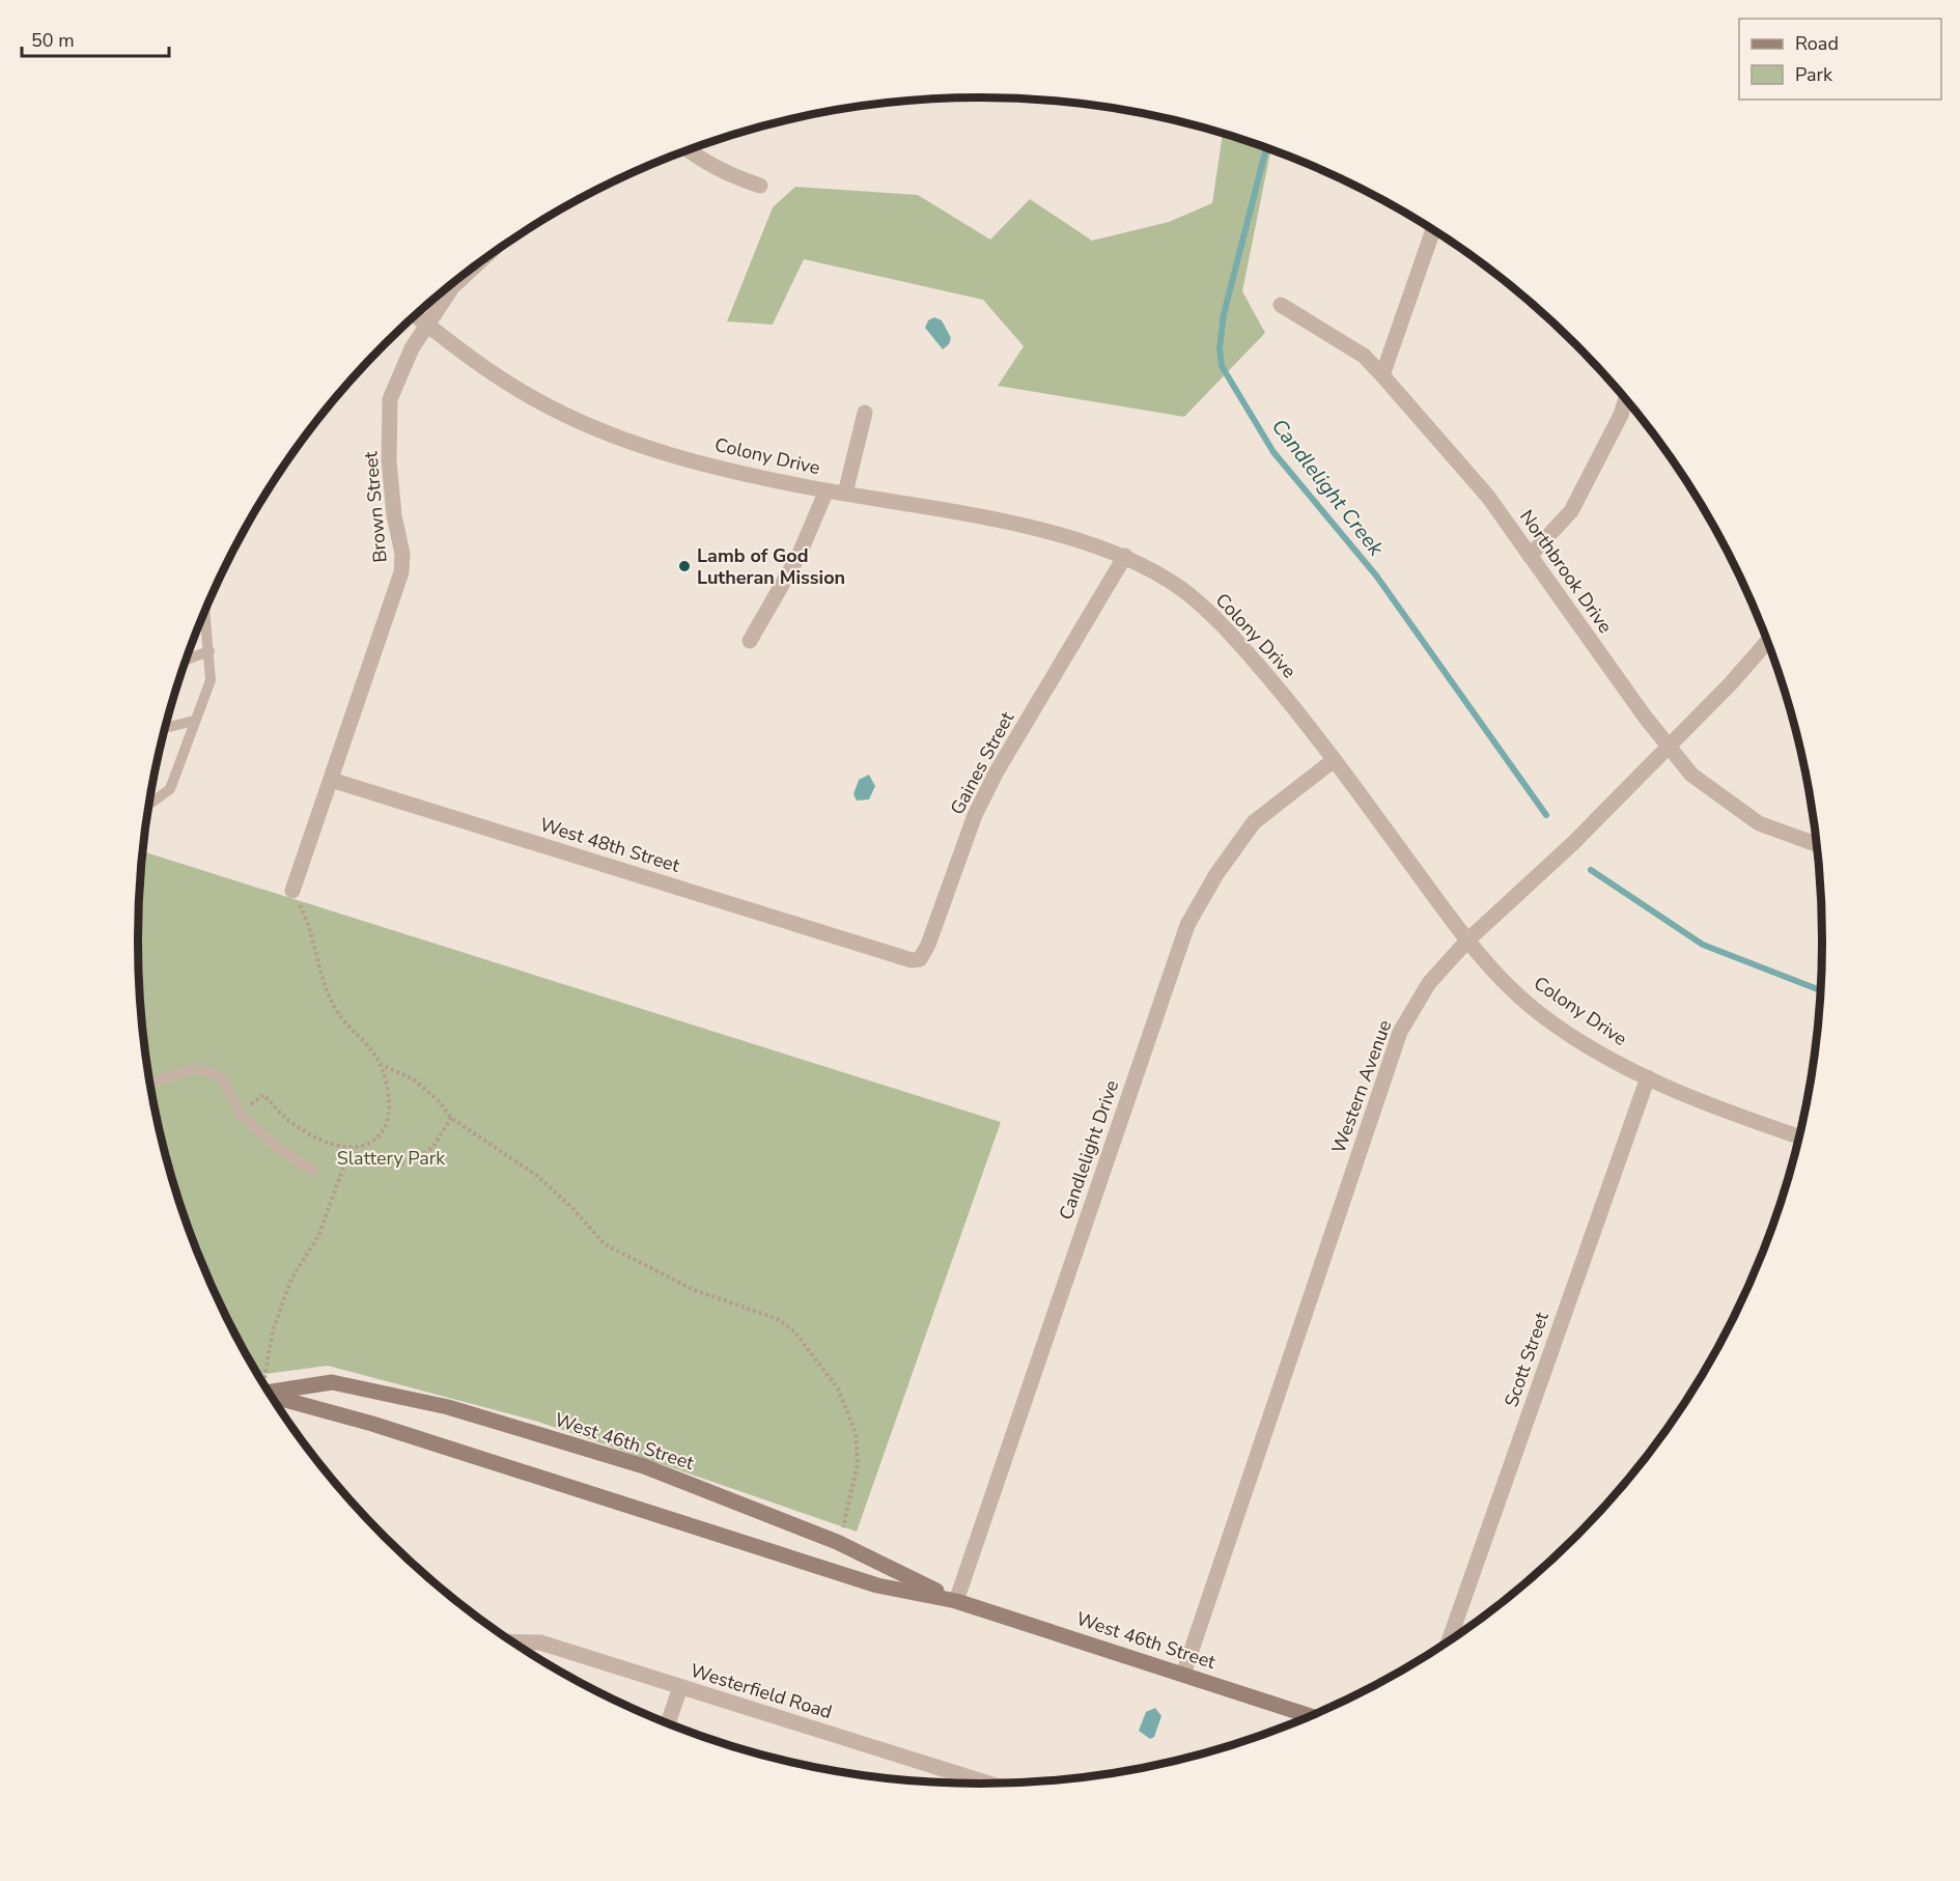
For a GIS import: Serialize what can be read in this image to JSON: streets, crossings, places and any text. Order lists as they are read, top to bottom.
{
  "streets": {
    "street": [
      "Colony Drive",
      "Brown Street",
      "Northbrook Drive",
      "Gaines Street",
      "West 48th Street",
      "Western Avenue",
      "Candlelight Drive",
      "Scott Street",
      "West 46th Street",
      "Westerfield Road"
    ]
  },
  "crossings": [
    ["Colony Drive", "Brown Street"],
    ["Colony Drive", "Gaines Street"],
    ["Colony Drive", "Western Avenue"],
    ["Colony Drive", "Candlelight Drive"],
    ["Colony Drive", "Scott Street"],
    ["Brown Street", "West 48th Street"],
    ["Northbrook Drive", "Western Avenue"],
    ["Gaines Street", "West 48th Street"],
    ["Western Avenue", "West 46th Street"],
    ["Candlelight Drive", "West 46th Street"]
  ],
  "water": ["Candlelight Creek"],
  "parks": ["Slattery Park"],
  "places": ["Lamb of God Lutheran Mission"],
  "legend": ["Road", "Park"],
  "scale_bar": "50 m"
}
